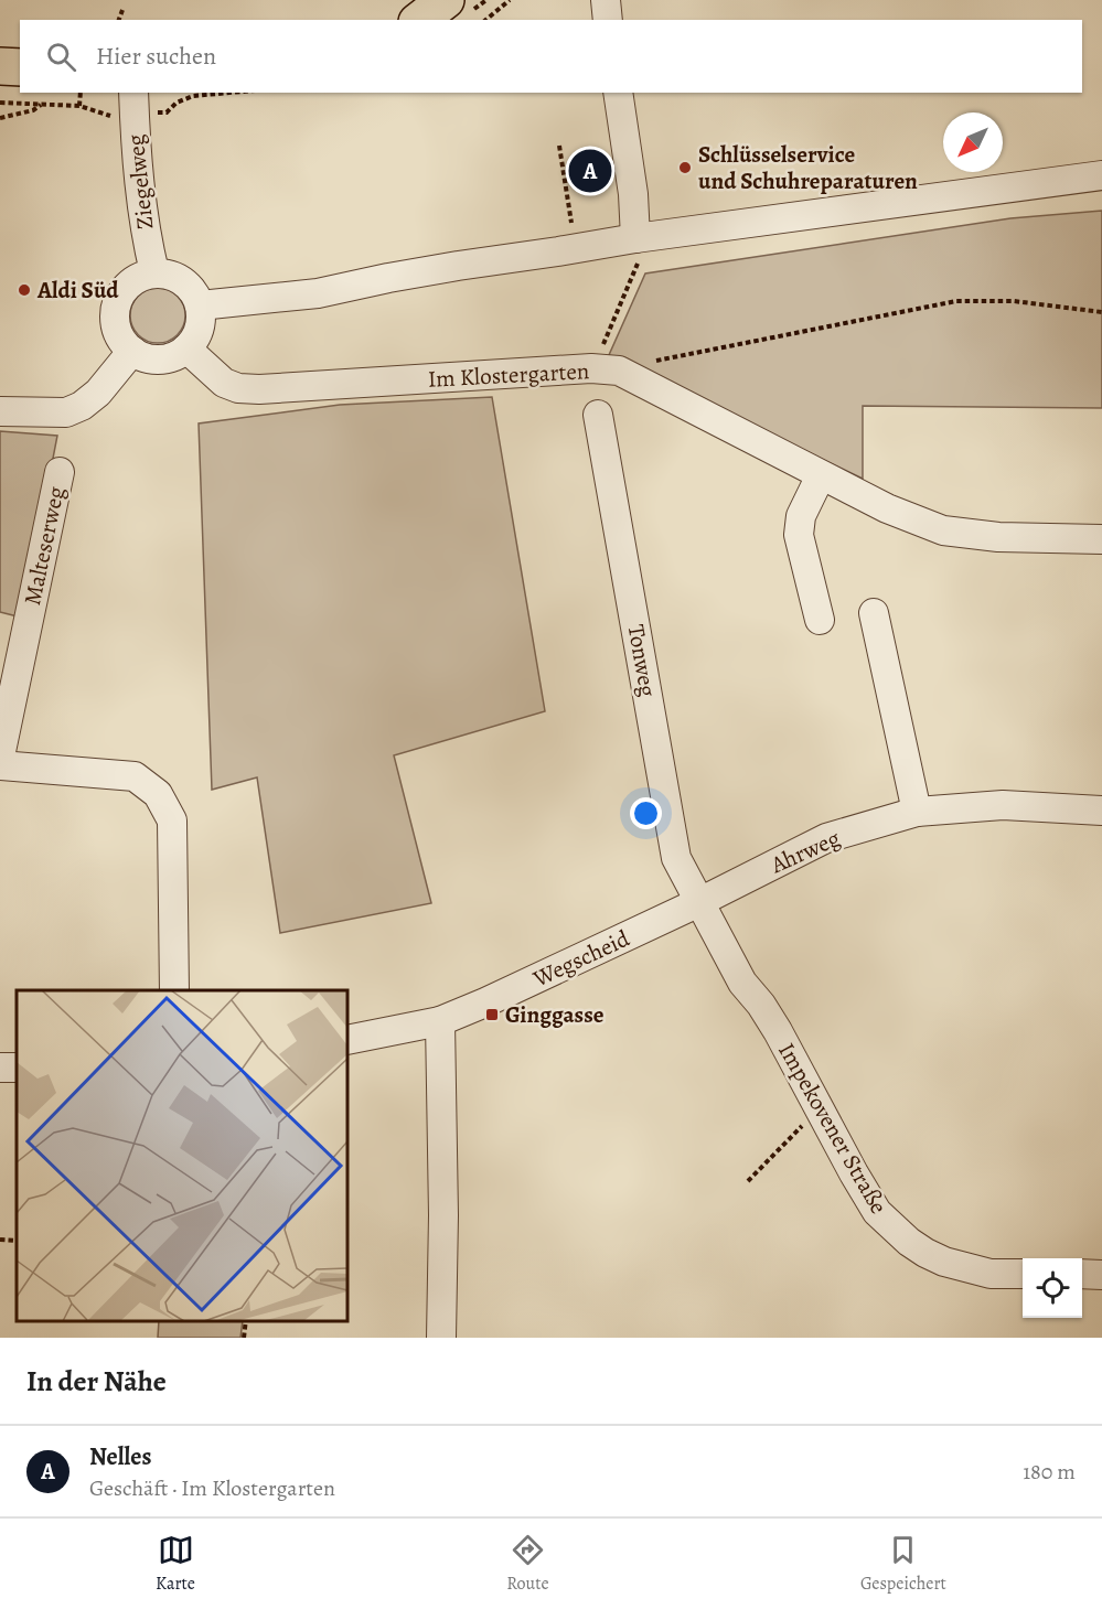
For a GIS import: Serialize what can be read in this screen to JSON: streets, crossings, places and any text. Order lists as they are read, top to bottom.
{
  "streets": {
    "street": [
      "Ziegelweg",
      "Im Klostergarten",
      "Malteserweg",
      "Tonweg",
      "Ahrweg",
      "Wegscheid",
      "Impekovener Straße"
    ]
  },
  "crossings": [
    ["Ziegelweg", "Im Klostergarten"],
    ["Tonweg", "Ahrweg"],
    ["Tonweg", "Wegscheid"],
    ["Tonweg", "Impekovener Straße"],
    ["Ahrweg", "Wegscheid"],
    ["Ahrweg", "Impekovener Straße"],
    ["Wegscheid", "Impekovener Straße"]
  ],
  "places": {
    "other": ["Schlüsselservice und Schuhreparaturen", "Aldi Süd"],
    "transit": ["Ginggasse"]
  },
  "north": "bottom left",
  "page": {
    "search": "Hier suchen",
    "pins": "A",
    "heading": "In der Nähe",
    "list": [
      {
        "mark": "A",
        "name": "Nelles",
        "note": "Geschäft · Im Klostergarten",
        "value": "180 m"
      }
    ],
    "nav": ["Karte", "Route", "Gespeichert"]
  }
}
